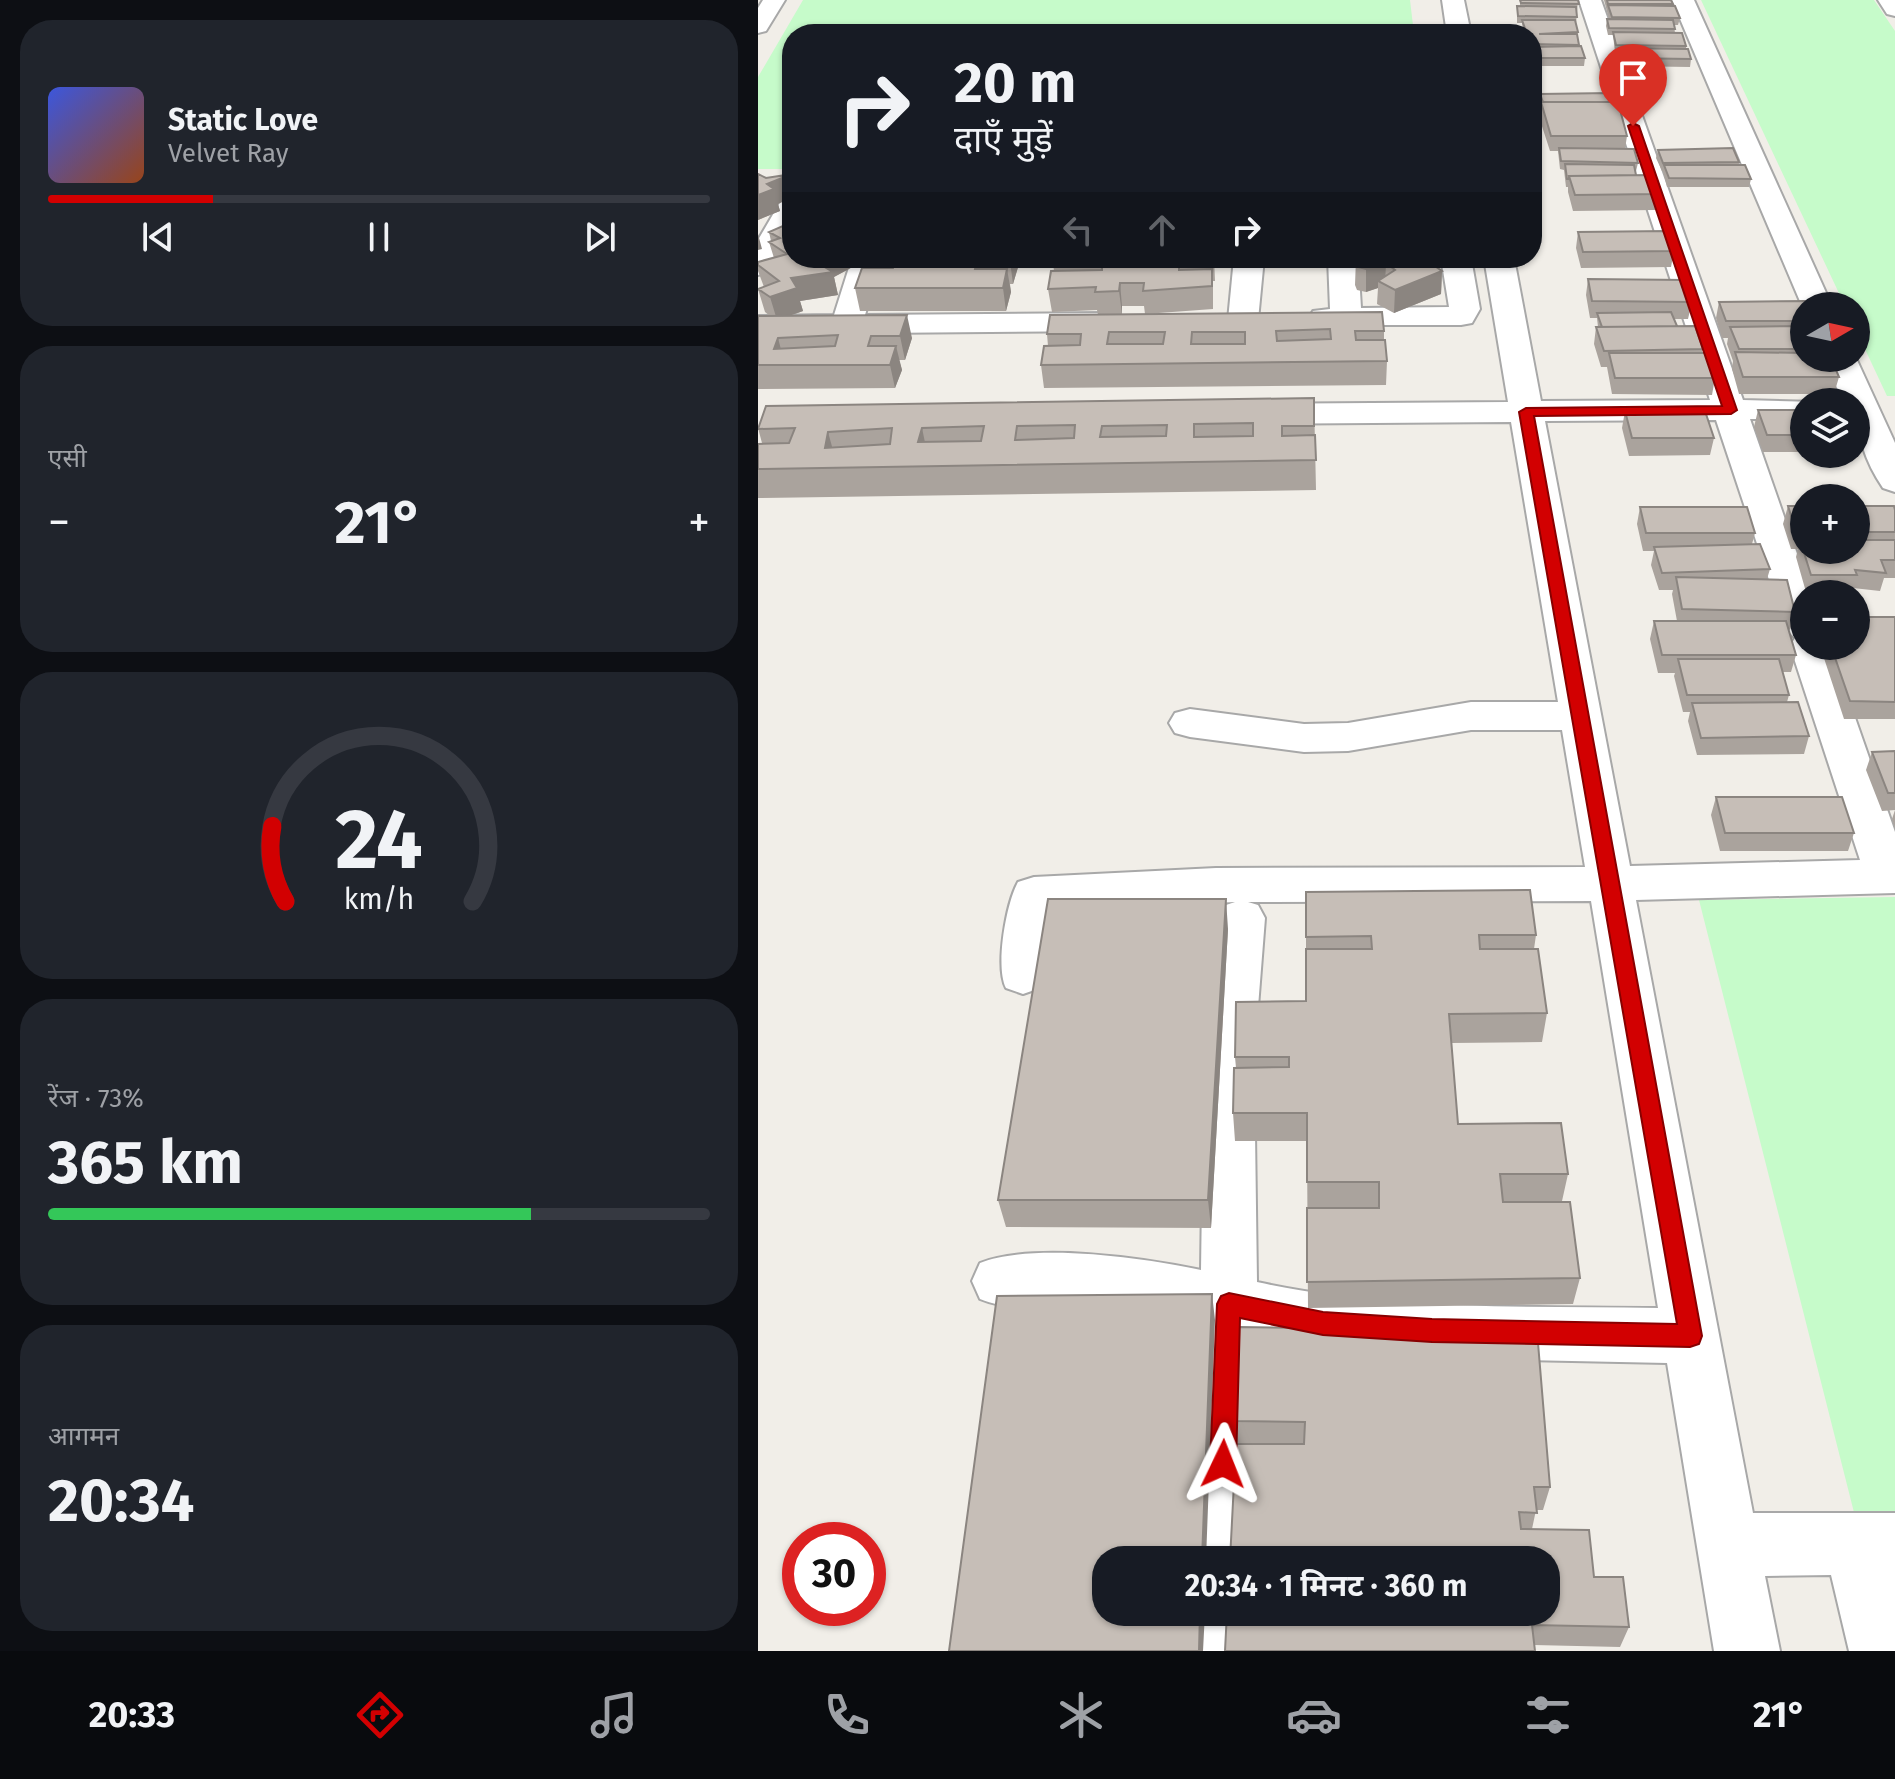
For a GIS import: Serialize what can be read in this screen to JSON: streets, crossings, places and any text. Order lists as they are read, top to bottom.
{
  "north": "right",
  "page": {
    "turn": ["20 m", "दाएँ मुड़ें"],
    "song": ["Static Love", "Velvet Ray"],
    "map_buttons": ["+", "−"],
    "tile": [
      "एसी",
      ["रेंज · 73%", "365 km"],
      ["आगमन", "20:34"]
    ],
    "heat": ["−", "21°", "+"],
    "limit": "30",
    "trip": "20:34 · 1 मिनट · 360 m",
    "tabs": ["20:33", "21°"],
    "gauge": ["24", "km/h"]
  }
}
